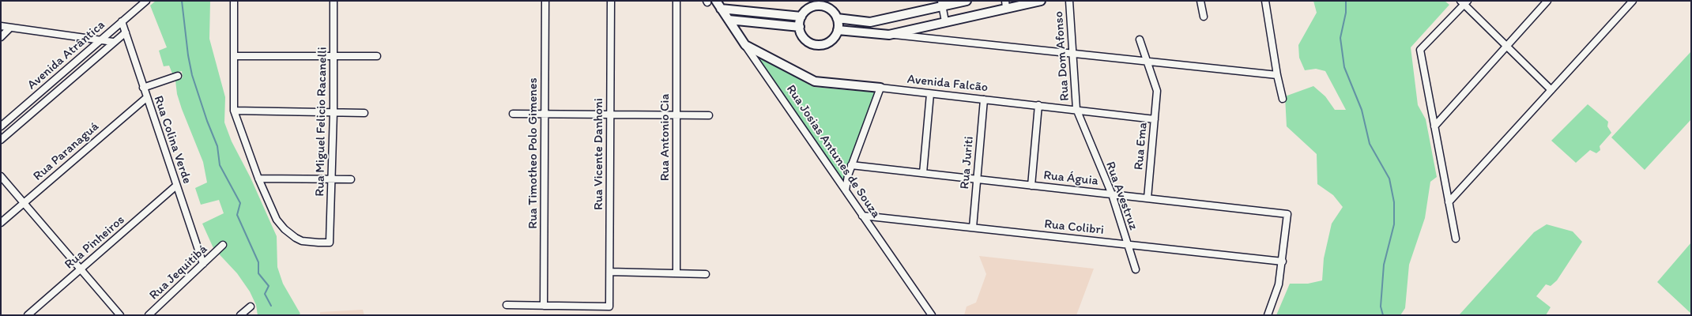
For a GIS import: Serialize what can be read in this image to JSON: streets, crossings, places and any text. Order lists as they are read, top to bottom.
{
  "streets": {
    "street": [
      "Avenida Atrântica",
      "Rua Dom Afonso",
      "Avenida Falcão",
      "Rua Miguel Felicio Racanelli",
      "Rua Antonio Cia",
      "Rua Colina Verde",
      "Rua Ema",
      "Rua Paranaguá",
      "Rua Josias Antunes de Souza",
      "Rua Timotheo Polo Gimenes",
      "Rua Vicente Danhoni",
      "Rua Juriti",
      "Rua Águia",
      "Rua Avestruz",
      "Rua Colibri",
      "Rua Pinheiros",
      "Rua Jequitibá"
    ]
  },
  "crossings": [
    ["Avenida Atrântica", "Rua Colina Verde"],
    ["Rua Dom Afonso", "Avenida Falcão"],
    ["Rua Dom Afonso", "Rua Avestruz"],
    ["Avenida Falcão", "Rua Ema"],
    ["Avenida Falcão", "Rua Josias Antunes de Souza"],
    ["Avenida Falcão", "Rua Juriti"],
    ["Avenida Falcão", "Rua Avestruz"],
    ["Rua Colina Verde", "Rua Paranaguá"],
    ["Rua Colina Verde", "Rua Pinheiros"],
    ["Rua Colina Verde", "Rua Jequitibá"],
    ["Rua Ema", "Rua Águia"],
    ["Rua Josias Antunes de Souza", "Rua Colibri"],
    ["Rua Juriti", "Rua Águia"],
    ["Rua Juriti", "Rua Colibri"],
    ["Rua Águia", "Rua Avestruz"],
    ["Rua Águia", "Rua Colibri"],
    ["Rua Avestruz", "Rua Colibri"]
  ]
}
